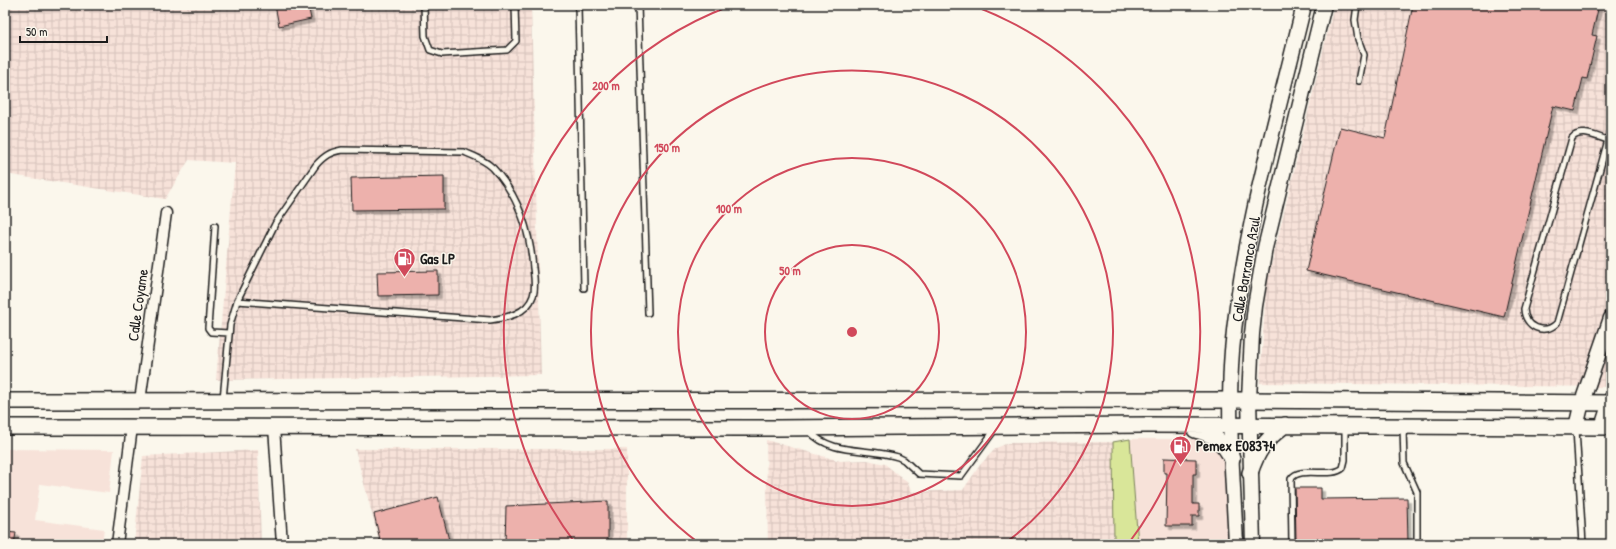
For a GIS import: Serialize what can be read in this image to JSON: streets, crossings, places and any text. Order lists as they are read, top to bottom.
{
  "streets": {
    "main road": ["Calle Barranco Azul"],
    "street": ["Calle Coyame"]
  },
  "places": {
    "fuel station": ["Gas LP", "Pemex E08374"]
  },
  "scale_bar": "50 m",
  "rings": [
    "200 m",
    "150 m",
    "100 m",
    "50 m"
  ]
}
